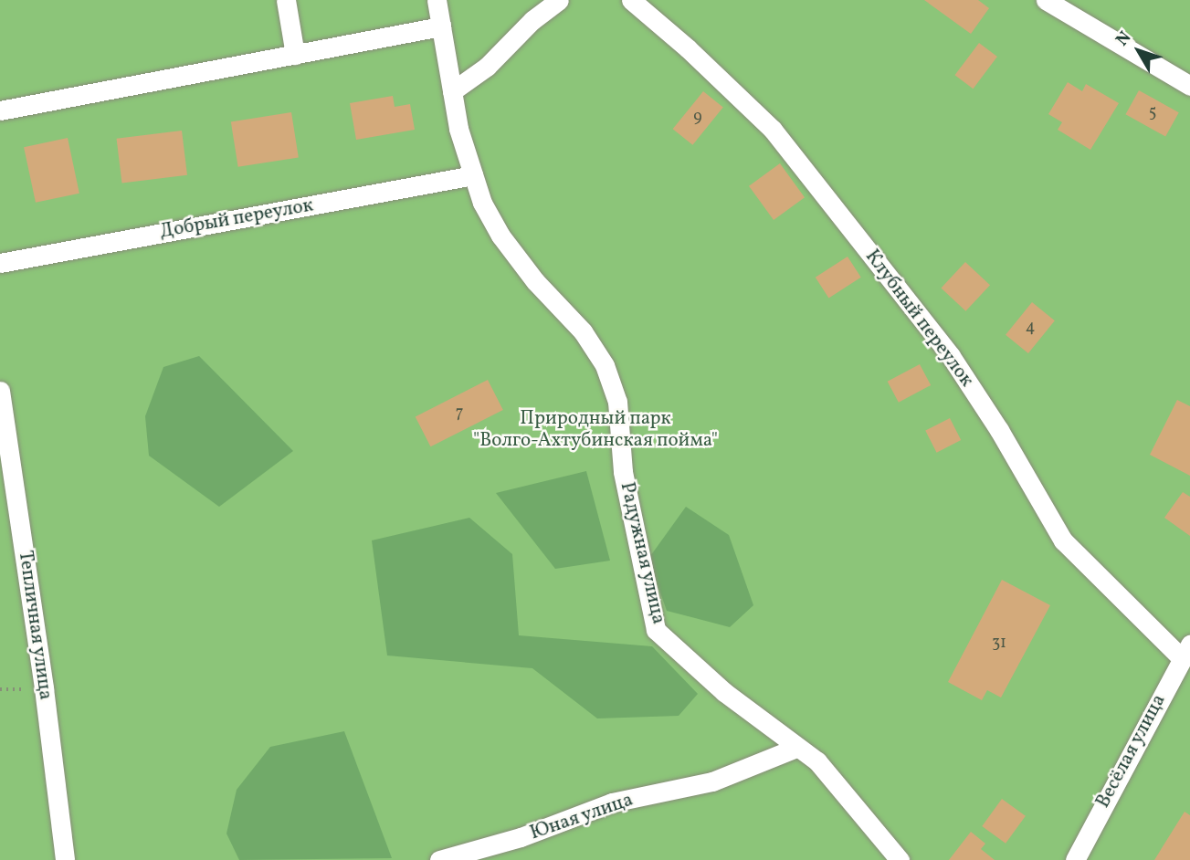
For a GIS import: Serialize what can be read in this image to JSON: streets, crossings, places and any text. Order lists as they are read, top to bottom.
{
  "streets": {
    "street": [
      "Добрый переулок",
      "Клубный переулок",
      "Радужная улица",
      "Тепличная улица",
      "Весёлая улица",
      "Юная улица"
    ]
  },
  "crossings": [
    ["Добрый переулок", "Радужная улица"],
    ["Клубный переулок", "Весёлая улица"],
    ["Радужная улица", "Юная улица"]
  ],
  "parks": ["Природный парк \"Волго-Ахтубинская пойма\""],
  "house_numbers": [
    "5",
    "9",
    "4",
    "7",
    "31"
  ],
  "north": "top left"
}
